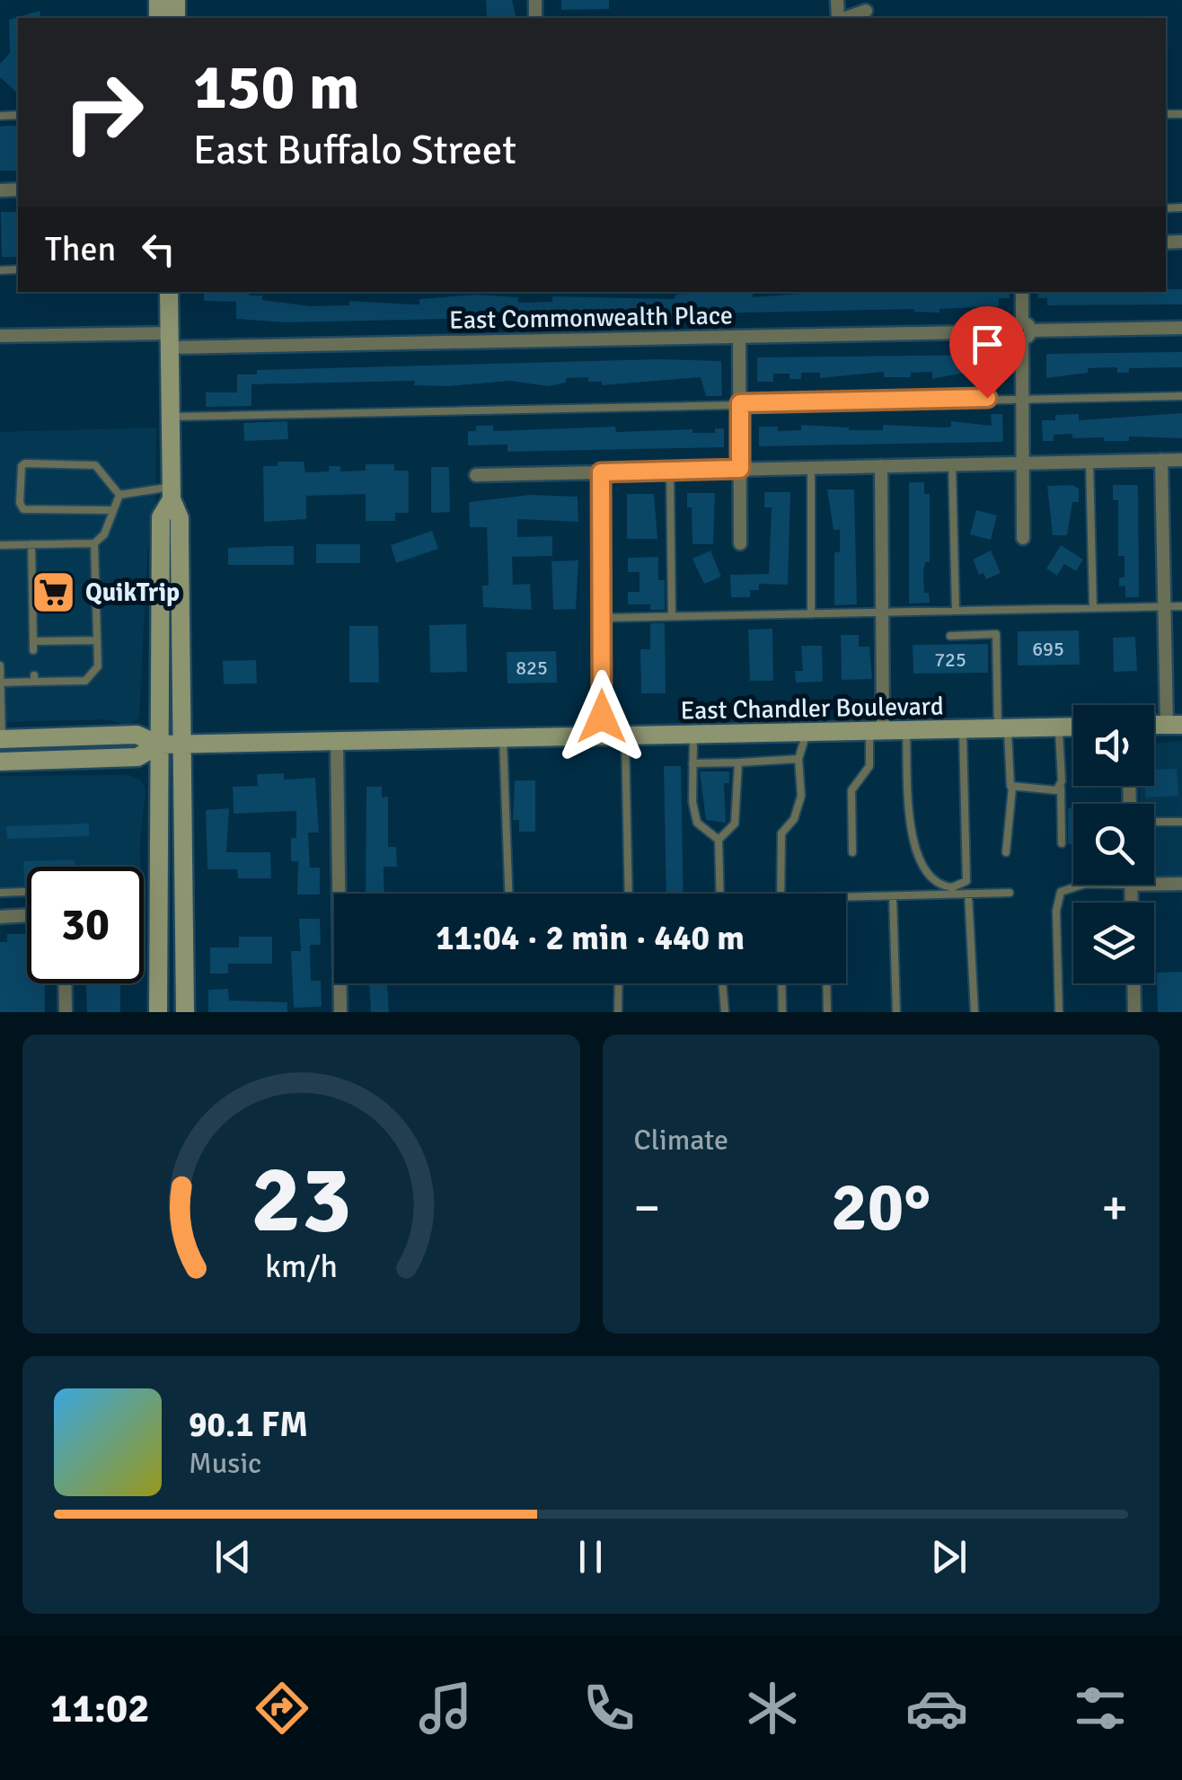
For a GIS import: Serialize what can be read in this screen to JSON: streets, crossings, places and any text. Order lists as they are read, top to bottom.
{
  "streets": {
    "main road": ["East Chandler Boulevard"],
    "street": ["East Commonwealth Place"]
  },
  "places": {
    "supermarket": ["QuikTrip"]
  },
  "house_numbers": ["695", "725", "825"],
  "page": {
    "turn": ["150 m", "East Buffalo Street"],
    "then": "Then",
    "limit": "30",
    "trip": "11:04 · 2 min · 440 m",
    "tile": "Climate",
    "heat": ["−", "20°", "+"],
    "song": ["90.1 FM", "Music"],
    "tabs": "11:02",
    "gauge": ["23", "km/h"]
  }
}
